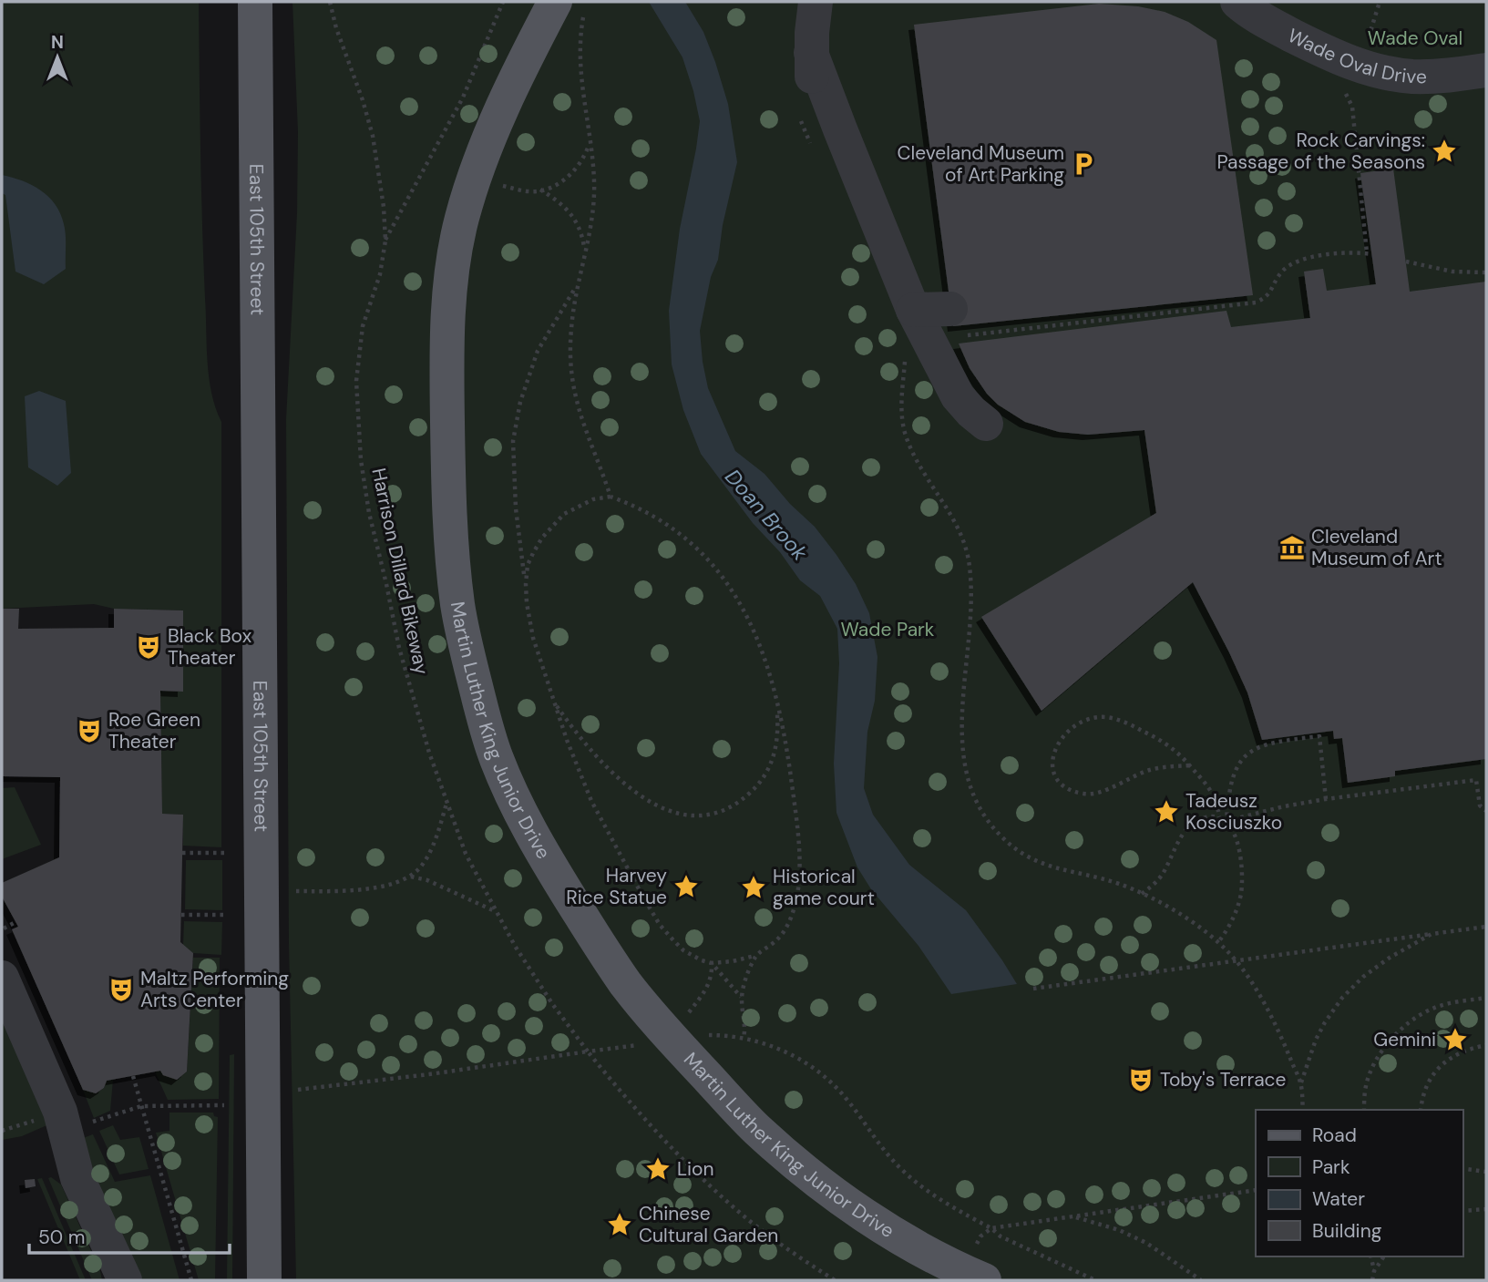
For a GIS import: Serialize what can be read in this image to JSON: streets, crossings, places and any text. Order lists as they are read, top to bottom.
{
  "streets": {
    "main road": ["East 105th Street", "Martin Luther King Junior Drive"],
    "street": ["Wade Oval Drive"],
    "path": ["Harrison Dillard Bikeway"]
  },
  "water": ["Doan Brook"],
  "parks": ["Wade Oval", "Wade Park"],
  "places": {
    "place": [
      "Rock Carvings: Passage of the Seasons",
      "Tadeusz Kosciuszko",
      "Harvey Rice Statue",
      "Historical game court",
      "Gemini",
      "Lion",
      "Chinese Cultural Garden"
    ],
    "parking": ["Cleveland Museum of Art Parking"],
    "museum": ["Cleveland Museum of Art"],
    "theatre": [
      "Black Box Theater",
      "Roe Green Theater",
      "Maltz Performing Arts Center",
      "Toby's Terrace"
    ]
  },
  "legend": [
    "Road",
    "Park",
    "Water",
    "Building"
  ],
  "scale_bar": "50 m",
  "north": "top"
}
